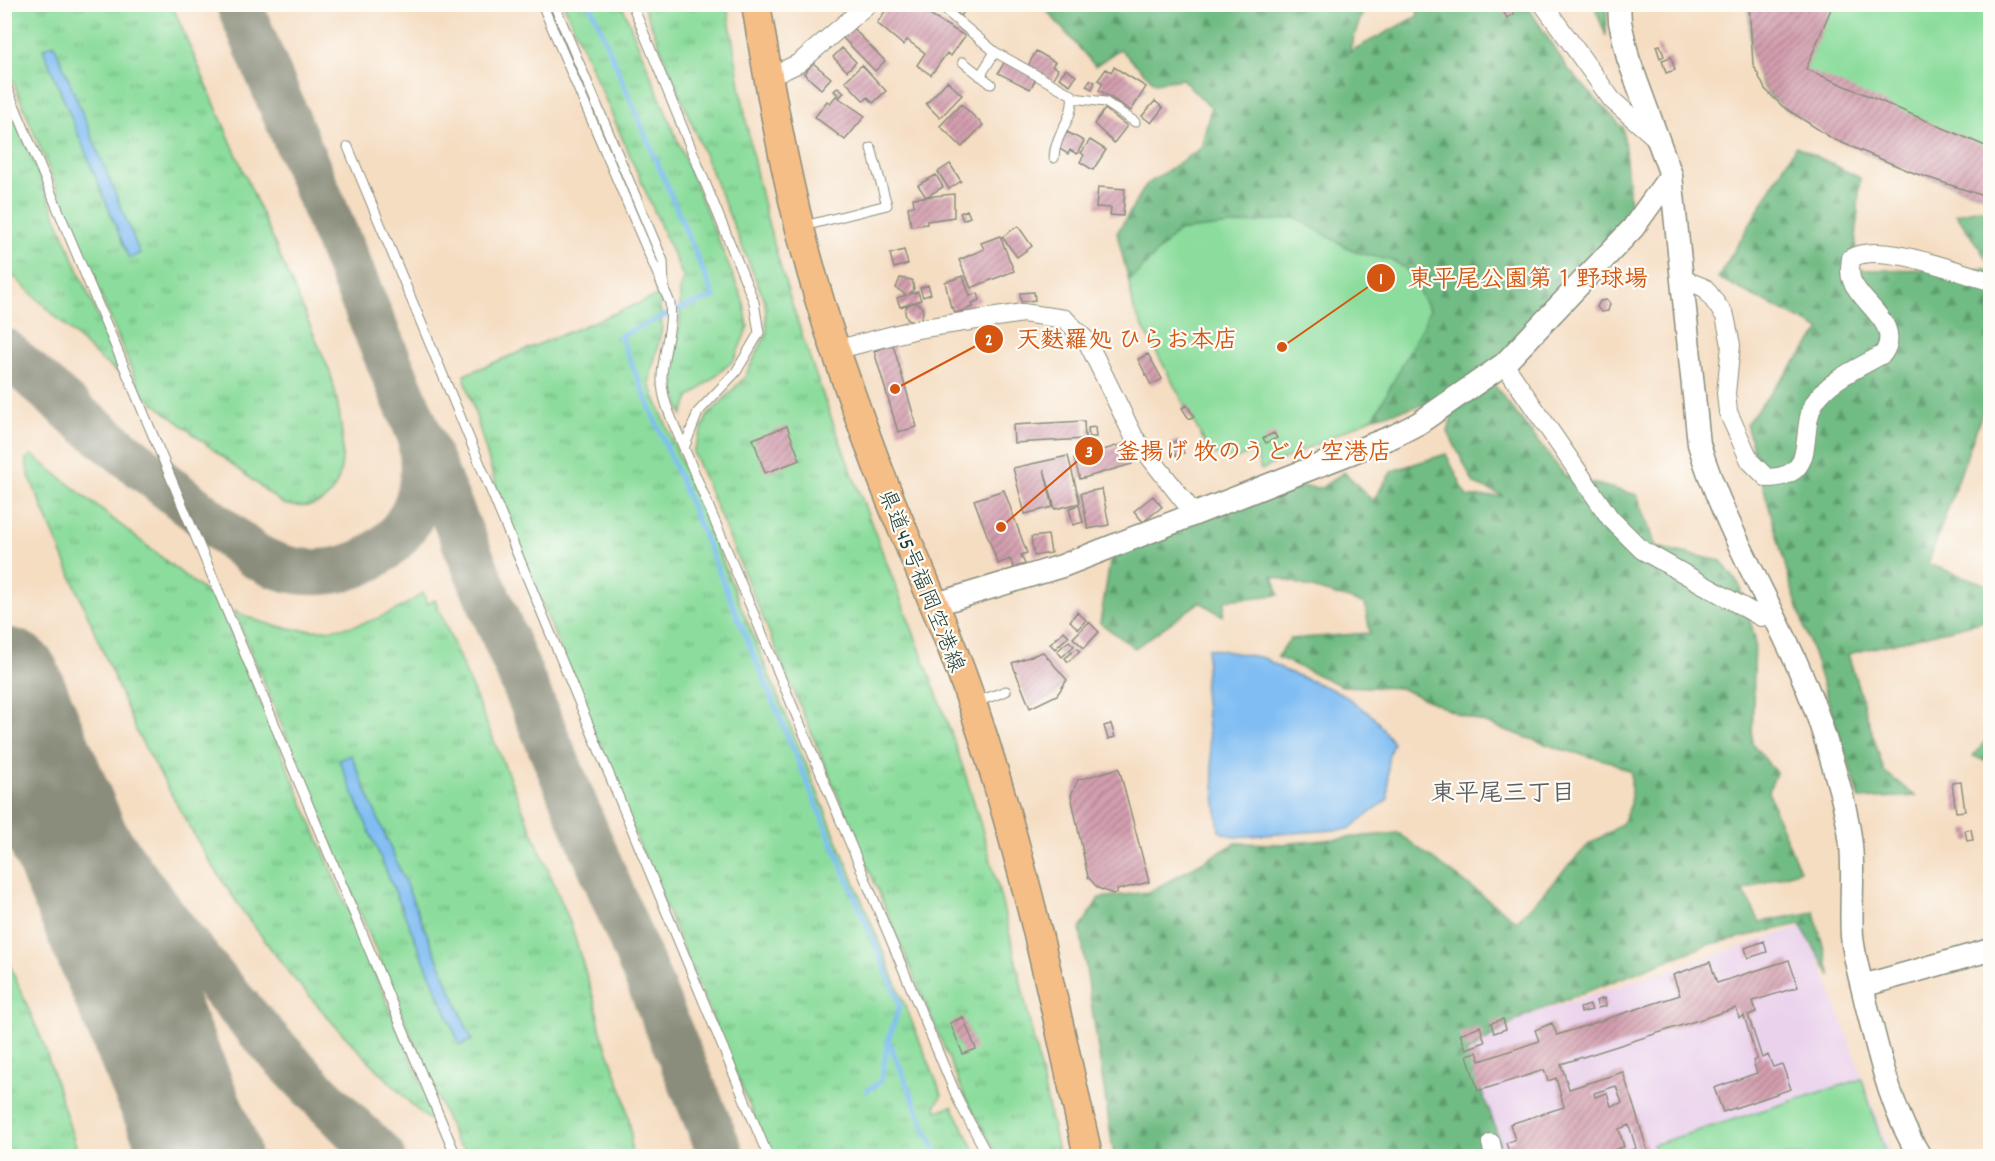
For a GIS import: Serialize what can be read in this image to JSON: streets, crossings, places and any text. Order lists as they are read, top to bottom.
{
  "streets": {
    "main road": ["県道45号福岡空港線"]
  },
  "districts": ["東平尾三丁目"],
  "places": ["東平尾公園第１野球場", "天麩羅処 ひらお本店", "釜揚げ 牧のうどん 空港店"]
}
